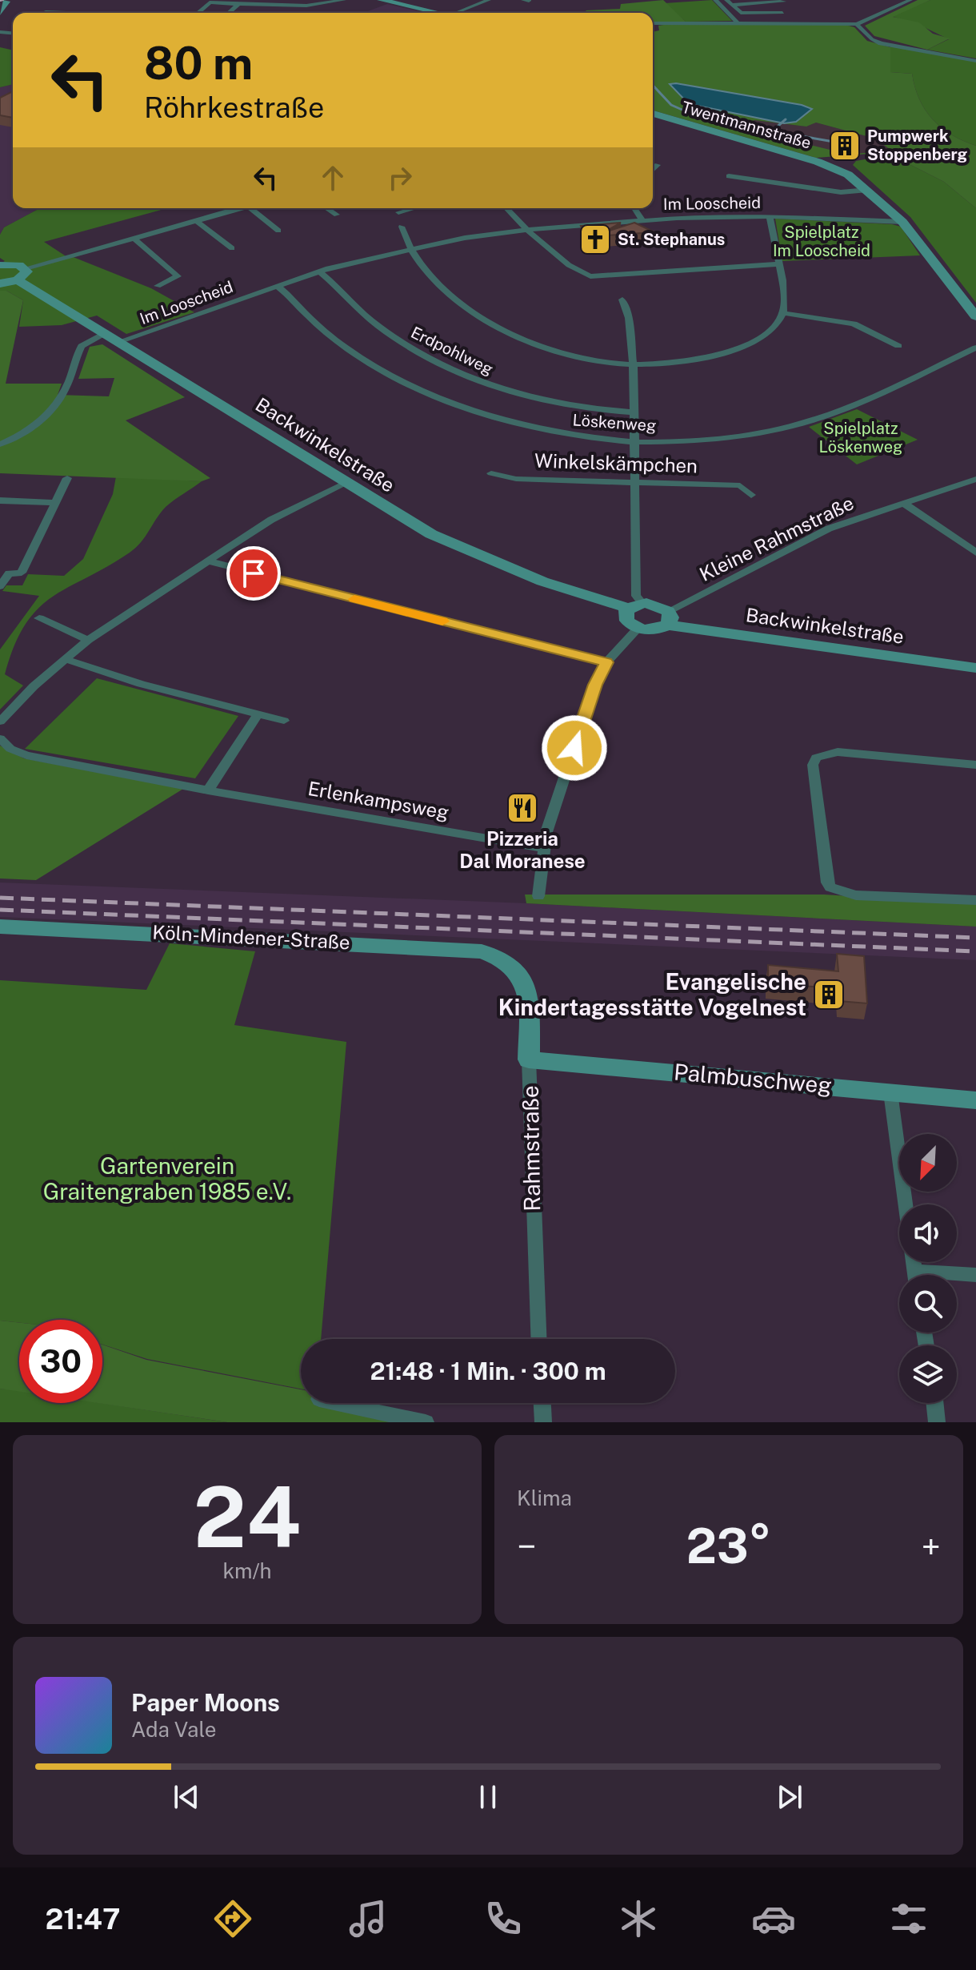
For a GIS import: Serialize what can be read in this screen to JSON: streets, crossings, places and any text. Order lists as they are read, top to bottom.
{
  "streets": {
    "street": [
      "Twentmannstraße",
      "Im Looscheid",
      "Erdpohlweg",
      "Löskenweg",
      "Backwinkelstraße",
      "Winkelskämpchen",
      "Kleine Rahmstraße",
      "Erlenkampsweg",
      "Köln-Mindener-Straße",
      "Palmbuschweg",
      "Rahmstraße"
    ]
  },
  "crossings": [
    ["Twentmannstraße", "Im Looscheid"],
    ["Im Looscheid", "Erdpohlweg"],
    ["Im Looscheid", "Löskenweg"],
    ["Im Looscheid", "Backwinkelstraße"],
    ["Backwinkelstraße", "Kleine Rahmstraße"],
    ["Köln-Mindener-Straße", "Rahmstraße"],
    ["Palmbuschweg", "Rahmstraße"]
  ],
  "parks": ["Spielplatz Im Looscheid", "Spielplatz Löskenweg", "Gartenverein Graitengraben 1985 e.V."],
  "places": {
    "building": ["Pumpwerk Stoppenberg", "Evangelische Kindertagesstätte Vogelnest"],
    "church": ["St. Stephanus"],
    "restaurant": ["Pizzeria Dal Moranese"]
  },
  "north": "bottom left",
  "page": {
    "turn": ["80 m", "Röhrkestraße"],
    "limit": "30",
    "trip": "21:48 · 1 Min. · 300 m",
    "tile": [
      ["24", "km/h"],
      "Klima"
    ],
    "heat": ["−", "23°", "+"],
    "song": ["Paper Moons", "Ada Vale"],
    "tabs": "21:47"
  }
}
